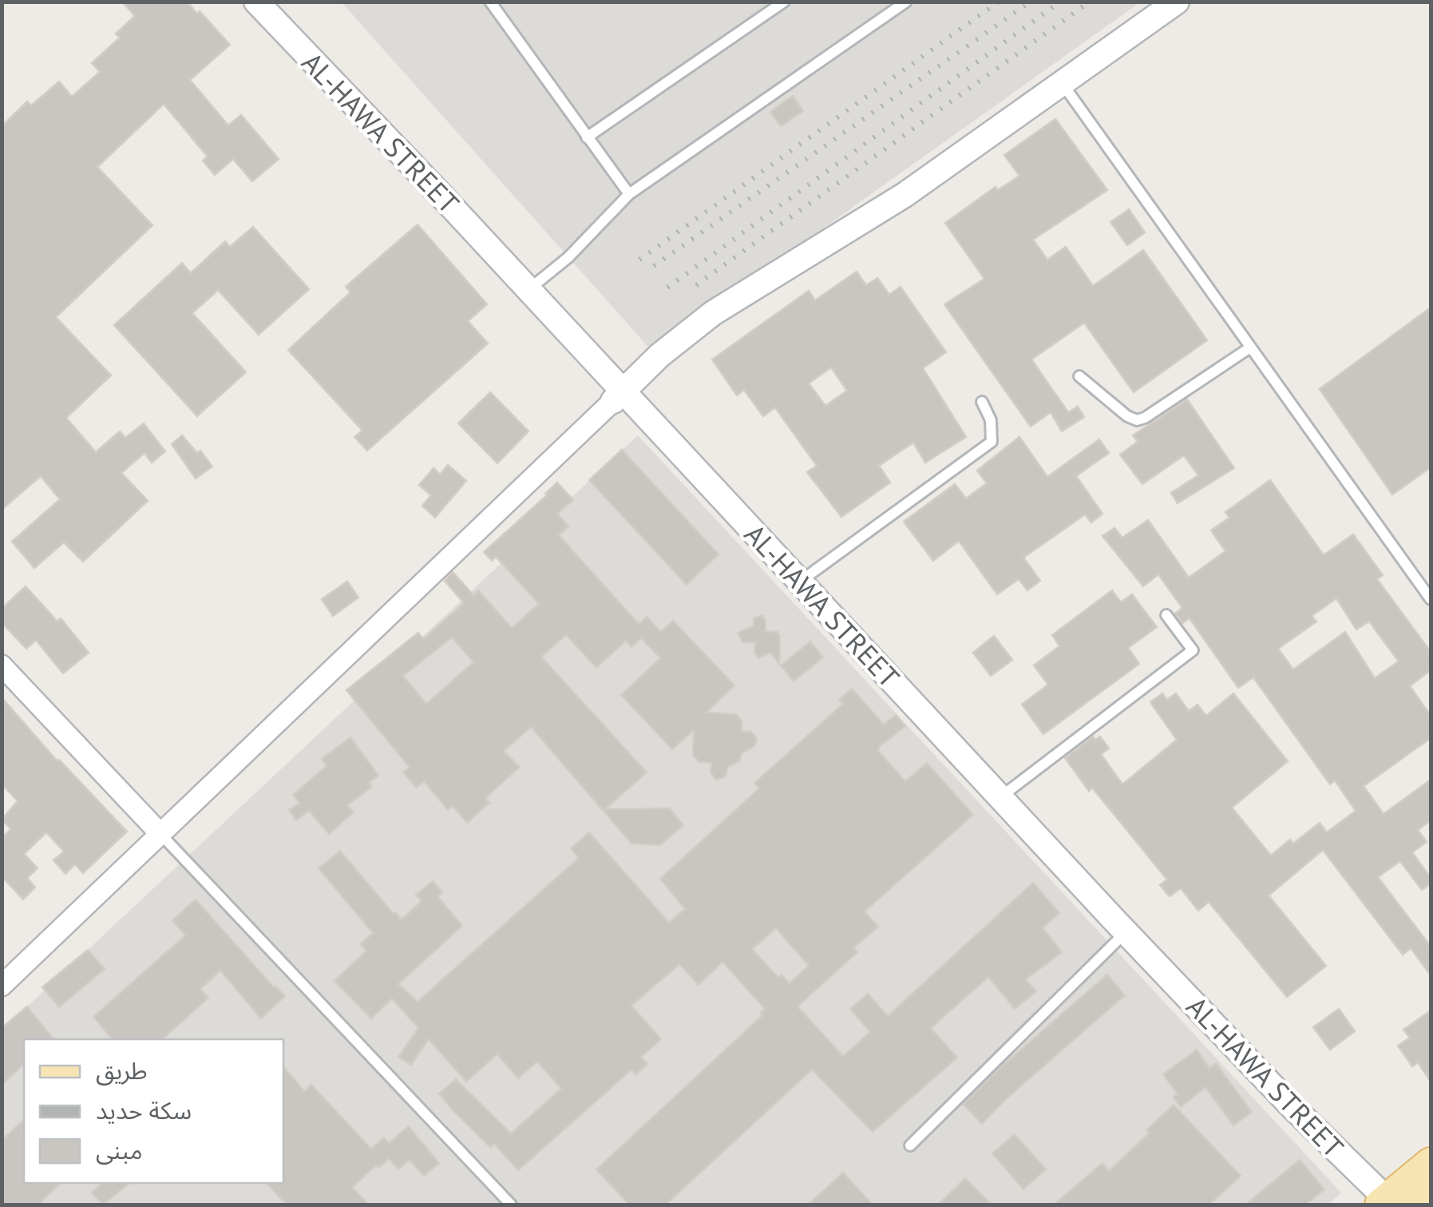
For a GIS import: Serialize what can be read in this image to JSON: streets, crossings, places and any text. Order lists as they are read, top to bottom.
{
  "streets": {
    "street": ["AL-HAWA STREET"]
  },
  "legend": ["طريق", "سكة حديد", "مبنى"]
}
